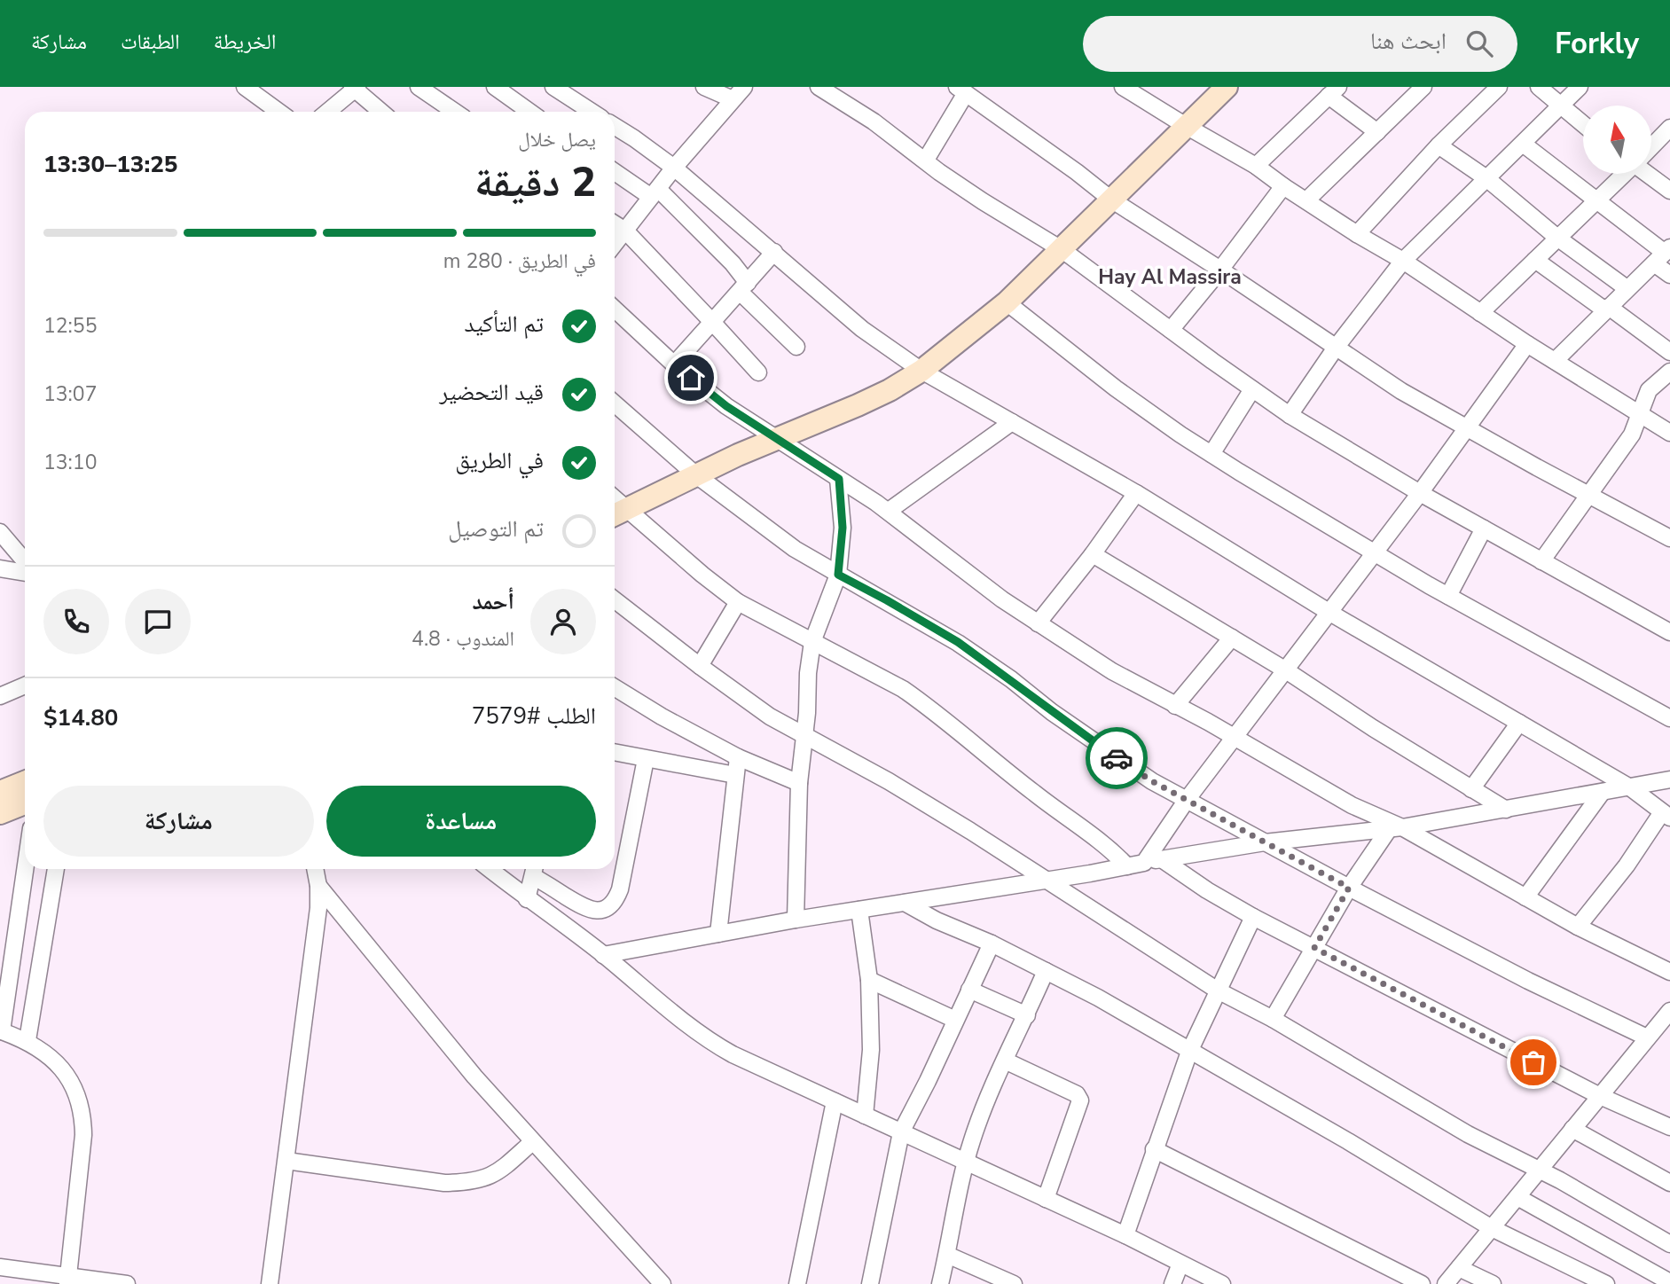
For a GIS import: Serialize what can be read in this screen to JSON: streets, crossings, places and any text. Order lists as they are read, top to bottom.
{
  "districts": ["Hay Al Massira"],
  "north": "top",
  "page": {
    "header": "Forkly",
    "search": "ابحث هنا",
    "nav": ["الخريطة", "الطبقات", "مشاركة"],
    "heading": ["2 دقيقة", "يصل خلال", "13:25–13:30"],
    "panel": [
      "أحمد",
      "المندوب · 4.8",
      "الطلب #7579",
      "$14.80"
    ],
    "bar": "في الطريق · 280 m",
    "list": [
      ["تم التأكيد", "12:55"],
      ["قيد التحضير", "13:07"],
      ["في الطريق", "13:10"],
      "تم التوصيل"
    ],
    "buttons": ["مساعدة", "مشاركة"]
  }
}
